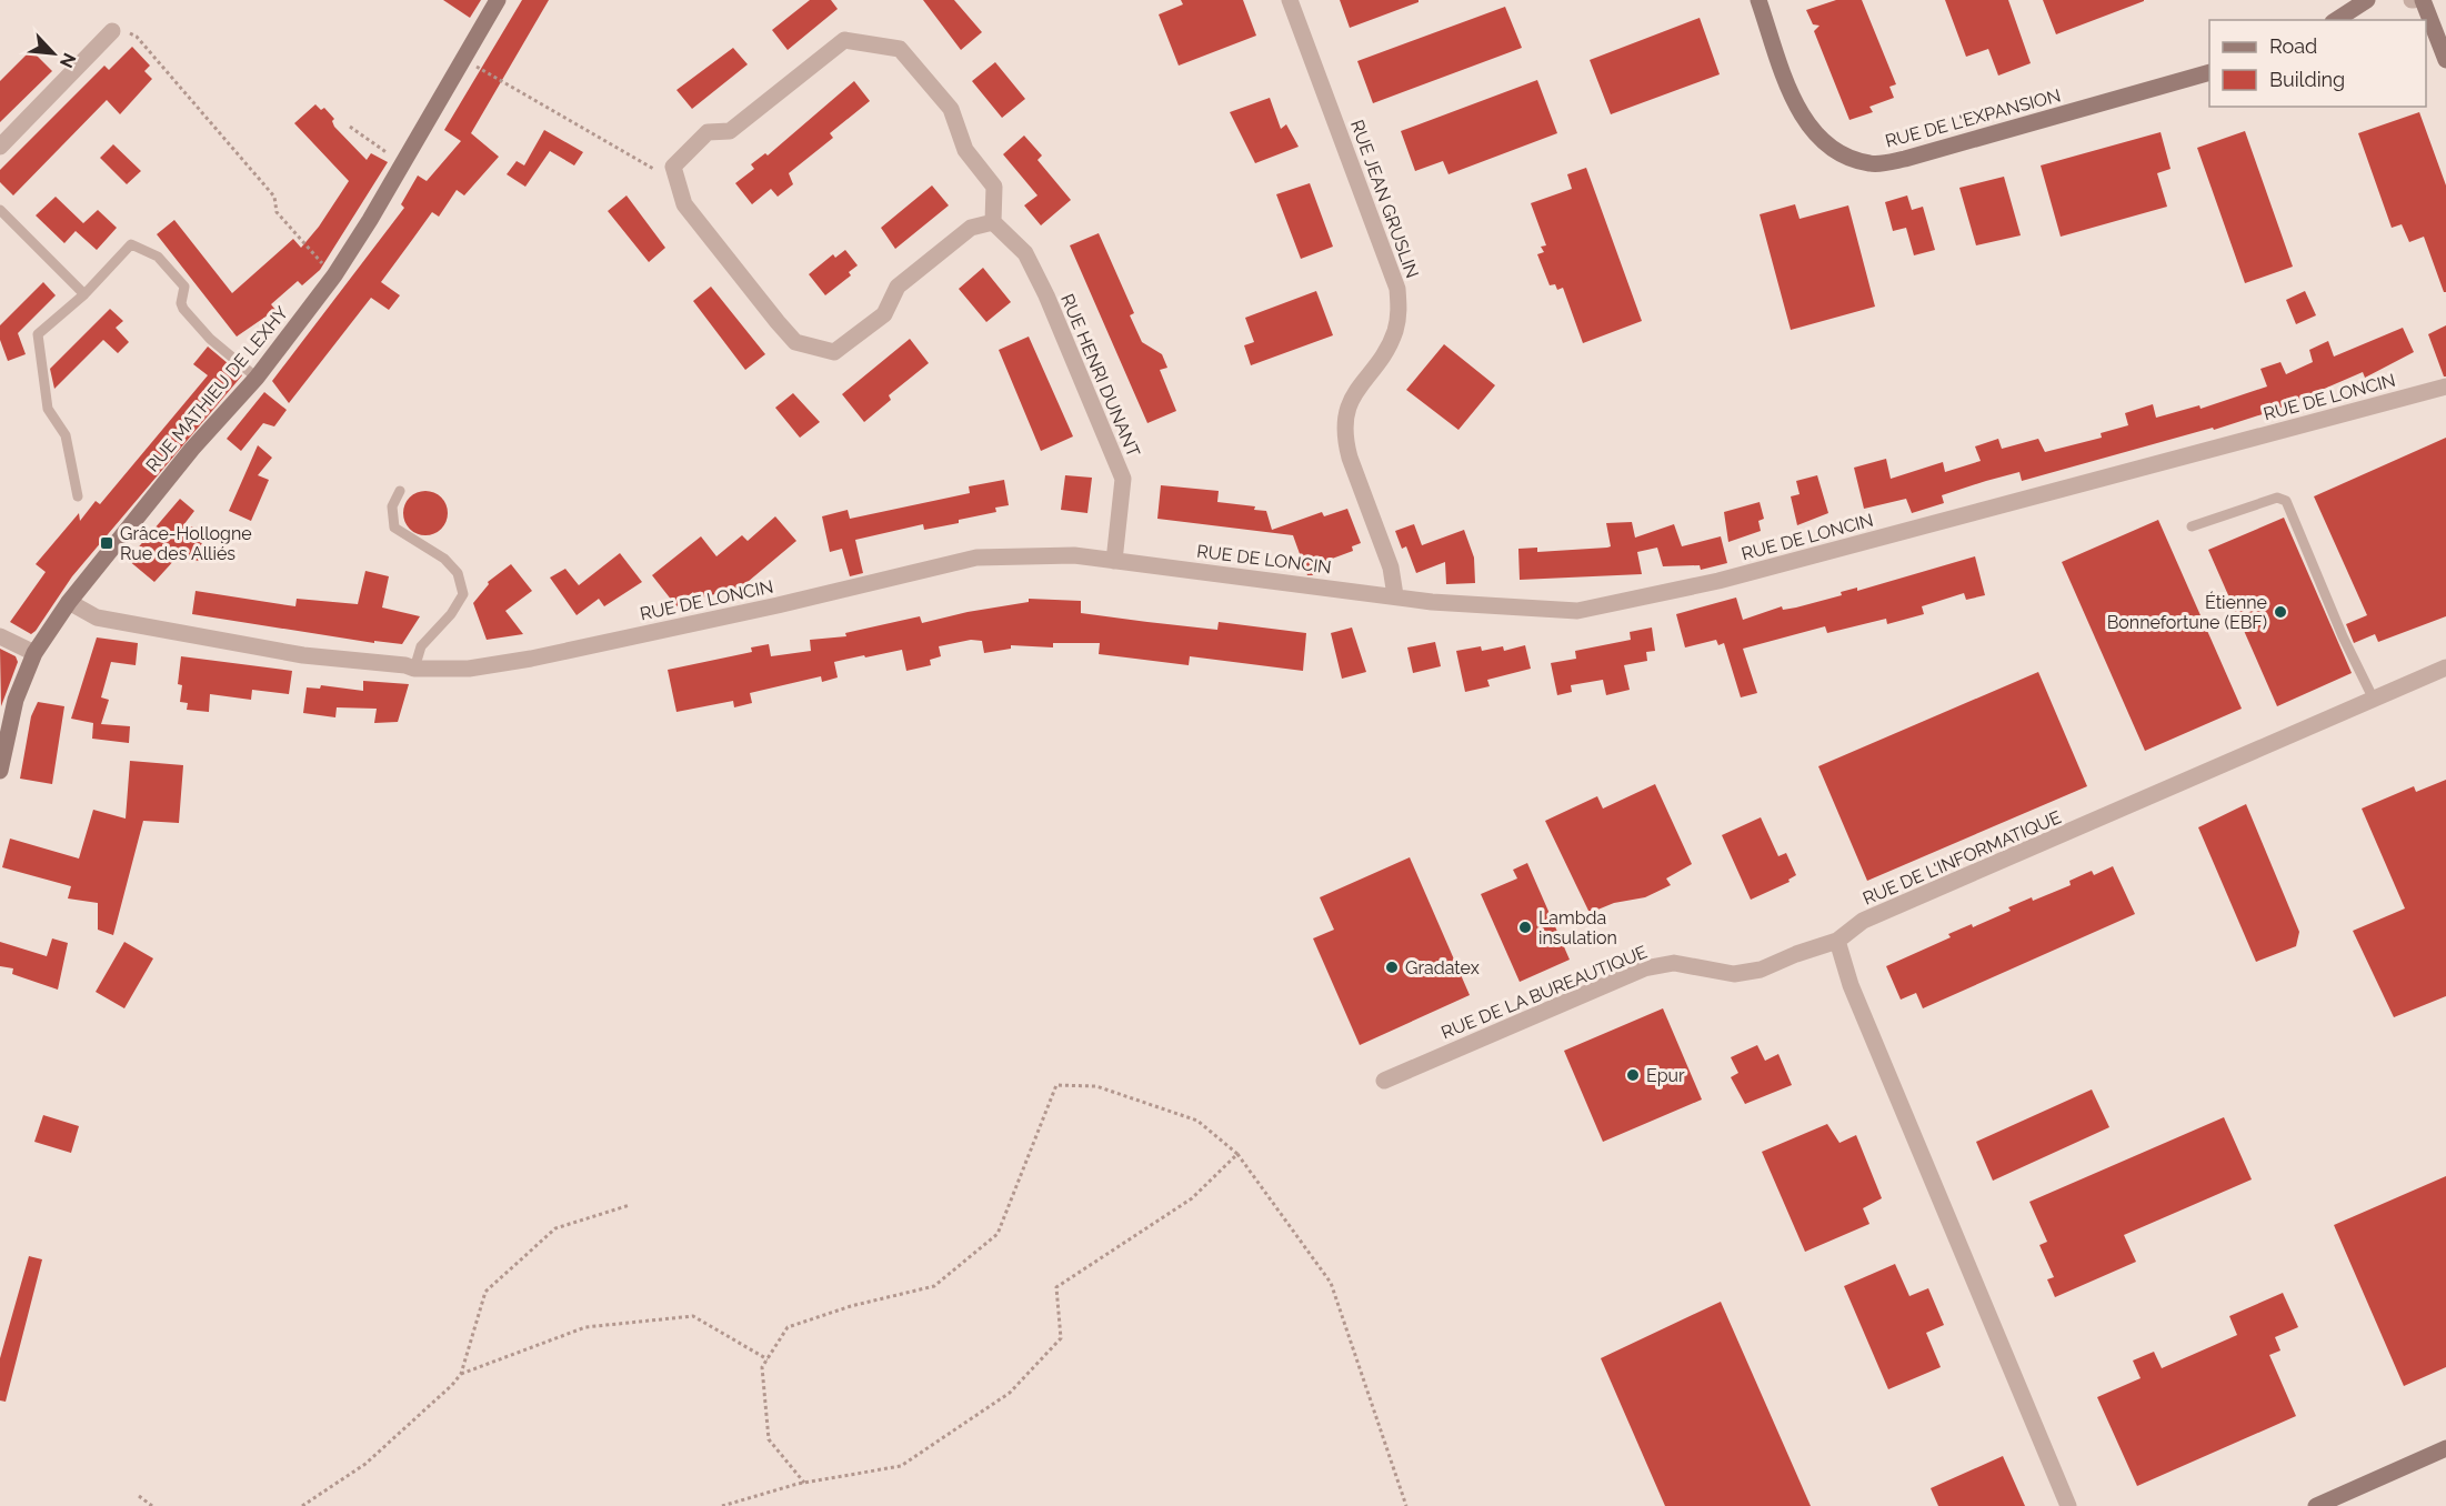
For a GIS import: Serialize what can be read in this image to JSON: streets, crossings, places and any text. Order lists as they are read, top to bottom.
{
  "streets": {
    "main road": ["RUE DE L'EXPANSION", "RUE MATHIEU DE LEXHY"],
    "street": [
      "RUE JEAN GRUSLIN",
      "RUE HENRI DUNANT",
      "RUE DE LONCIN",
      "RUE DE L'INFORMATIQUE",
      "RUE DE LA BUREAUTIQUE"
    ]
  },
  "crossings": [
    ["RUE JEAN GRUSLIN", "RUE DE LONCIN"],
    ["RUE HENRI DUNANT", "RUE DE LONCIN"],
    ["RUE MATHIEU DE LEXHY", "RUE DE LONCIN"],
    ["RUE DE L'INFORMATIQUE", "RUE DE LA BUREAUTIQUE"]
  ],
  "places": {
    "transit": ["Grâce-Hollogne Rue des Alliés"],
    "other": [
      "Étienne Bonnefortune (EBF)",
      "Lambda insulation",
      "Gradatex",
      "Epur"
    ]
  },
  "legend": ["Road", "Building"],
  "north": "bottom right"
}
